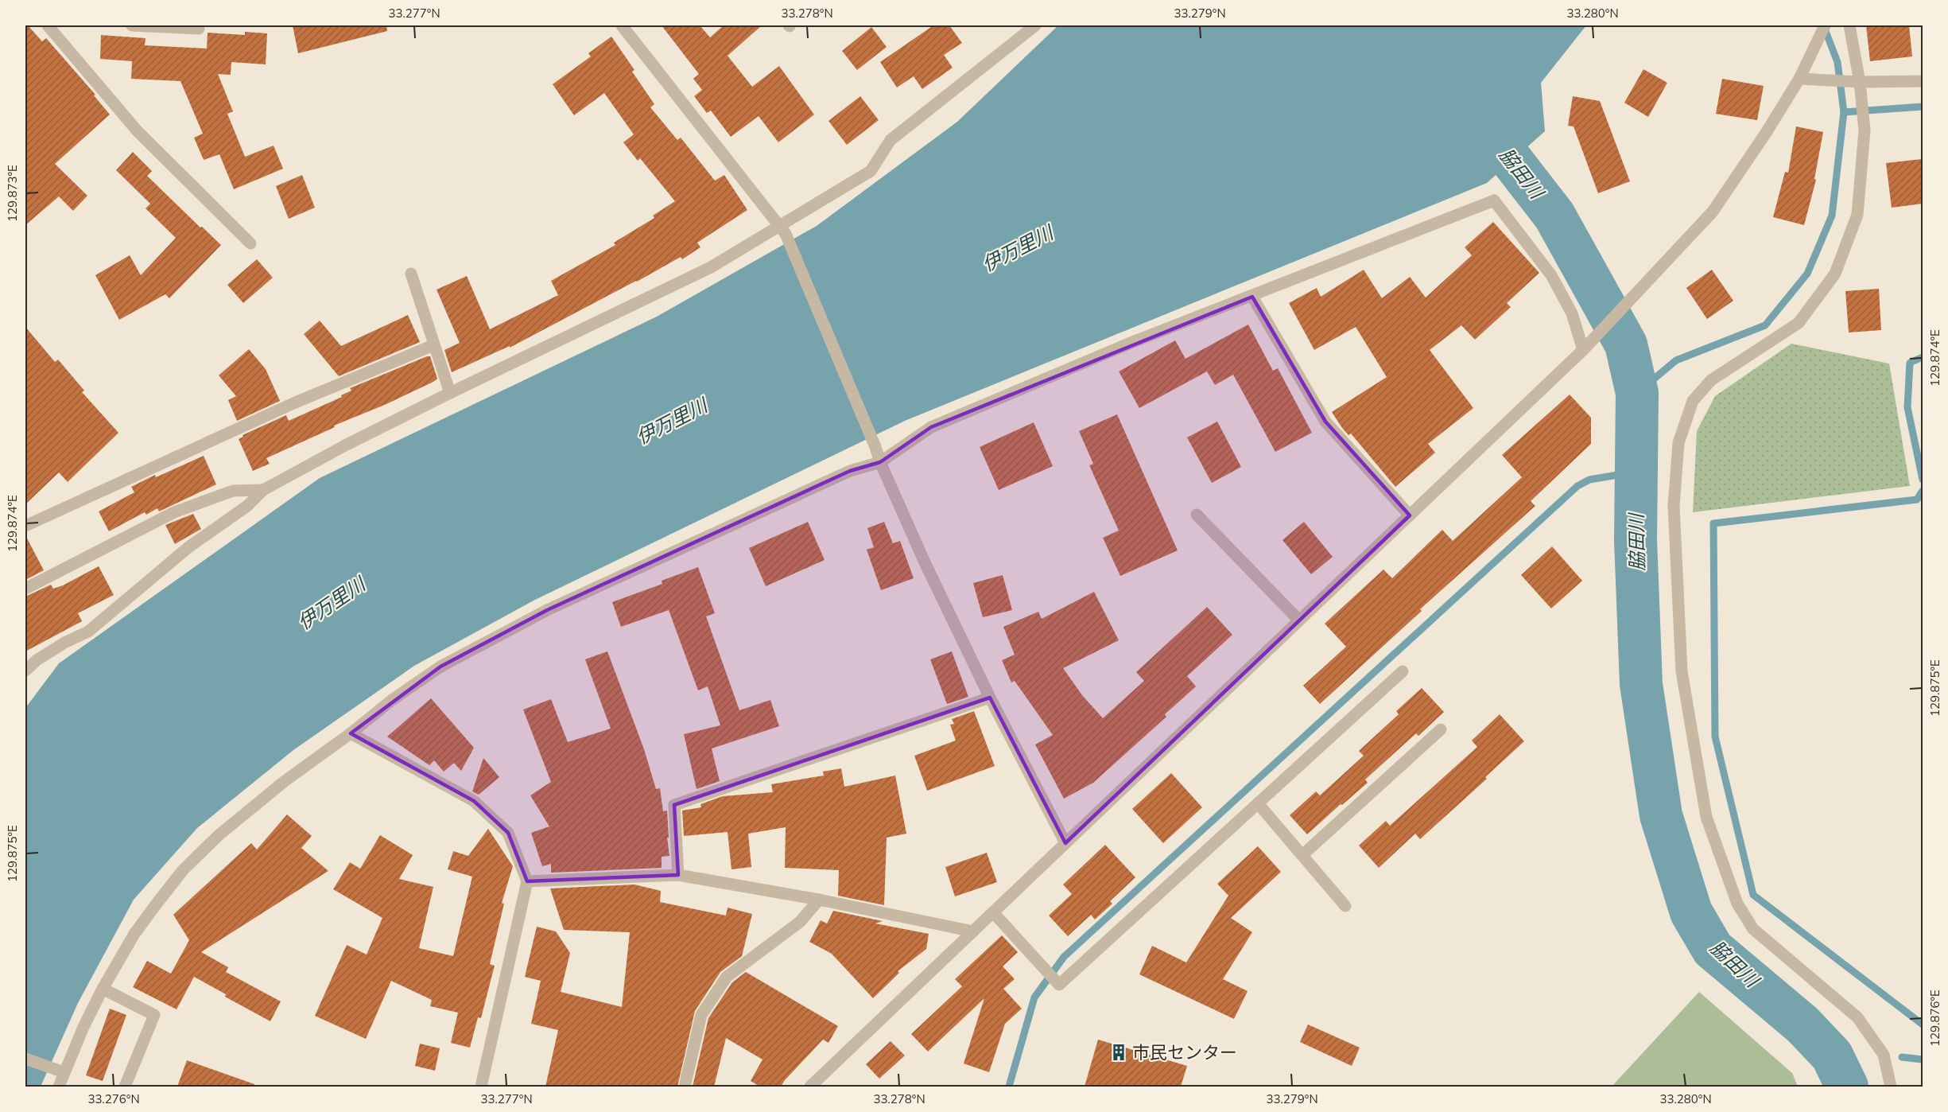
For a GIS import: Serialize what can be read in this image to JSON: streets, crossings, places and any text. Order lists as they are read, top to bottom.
{
  "water": ["脇田川", "伊万里川"],
  "places": {
    "building": ["市民センター"]
  },
  "coordinates": [
    "33.277°N",
    "33.278°N",
    "33.279°N",
    "33.280°N",
    "129.873°E",
    "129.874°E",
    "129.875°E",
    "129.876°E",
    "33.276°N"
  ]
}
